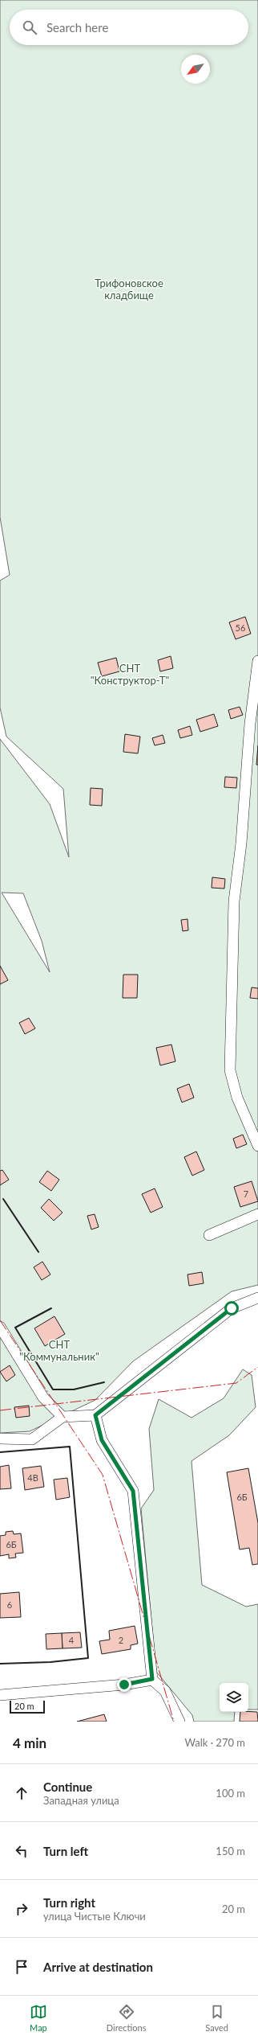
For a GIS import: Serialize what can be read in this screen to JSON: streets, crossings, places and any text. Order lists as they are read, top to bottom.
{
  "parks": ["Трифоновское кладбище", "СНТ \"Конструктор-Т\"", "СНТ \"Коммунальник\""],
  "house_numbers": [
    "56",
    "7",
    "4В",
    "6Б",
    "6Б",
    "6",
    "4",
    "2"
  ],
  "scale_bar": "20 m",
  "north": "bottom left",
  "page": {
    "search": "Search here",
    "scale": "20 m",
    "heading": ["4 min", "Walk · 270 m"],
    "list": [
      ["Continue", "Западная улица", "100 m"],
      ["Turn left", "150 m"],
      ["Turn right", "улица Чистые Ключи", "20 m"],
      "Arrive at destination"
    ],
    "nav": ["Map", "Directions", "Saved"]
  }
}
